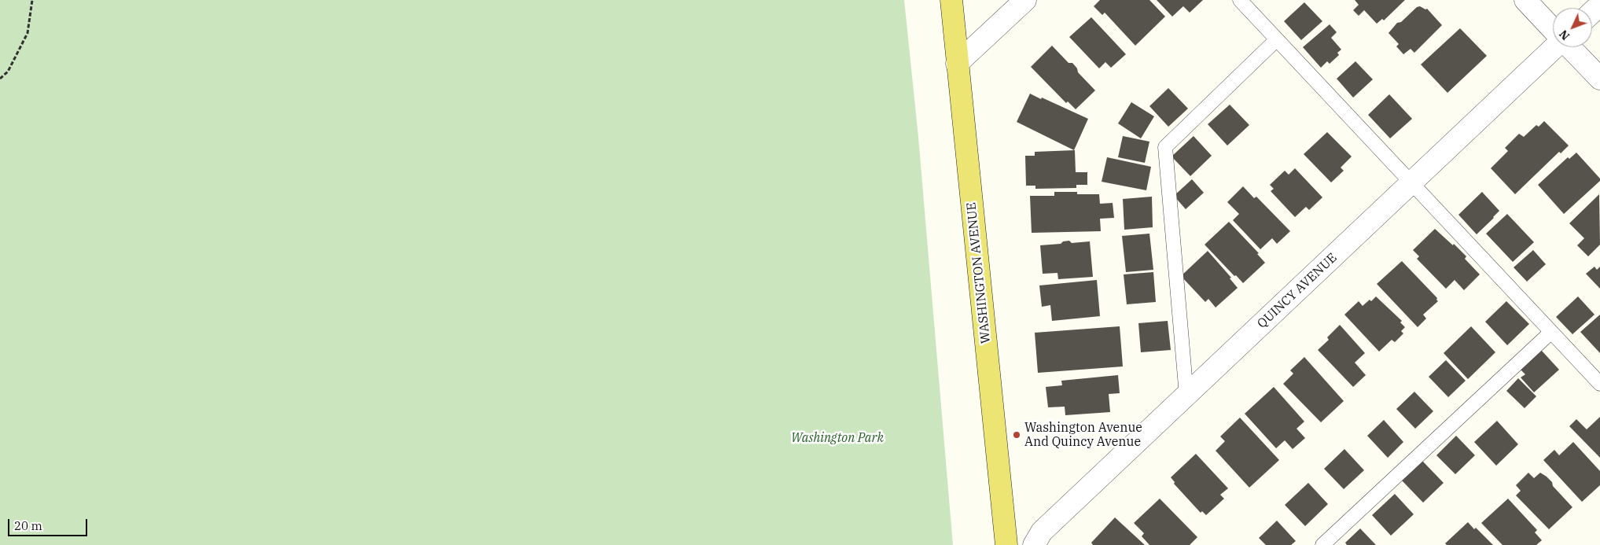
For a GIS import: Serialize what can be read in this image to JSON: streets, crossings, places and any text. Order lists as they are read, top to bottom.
{
  "streets": {
    "main road": ["WASHINGTON AVENUE"],
    "street": ["QUINCY AVENUE"]
  },
  "parks": ["Washington Park"],
  "places": ["Washington Avenue And Quincy Avenue"],
  "scale_bar": "20 m",
  "north": "bottom left"
}
